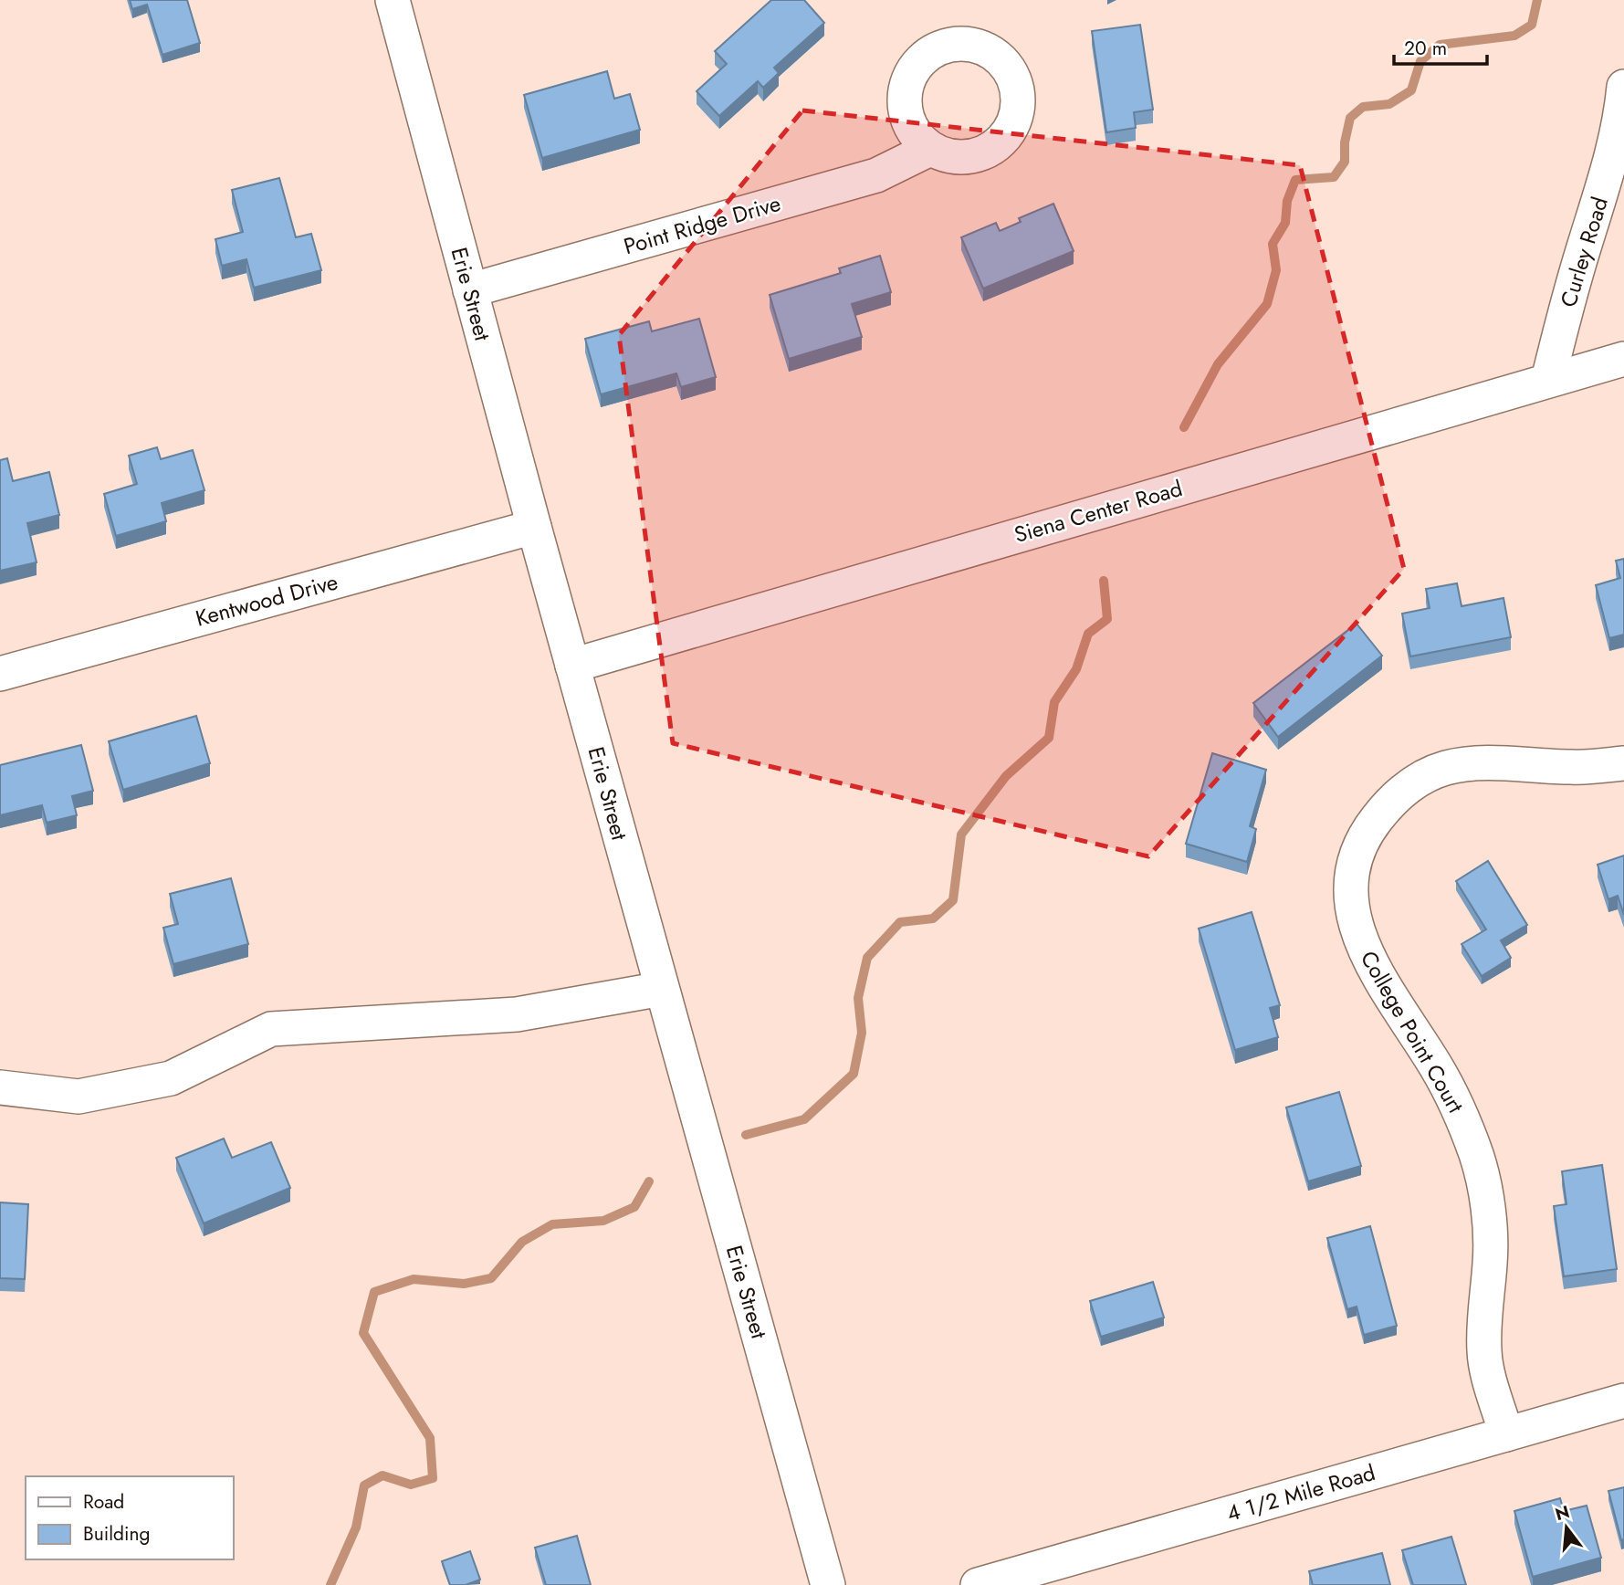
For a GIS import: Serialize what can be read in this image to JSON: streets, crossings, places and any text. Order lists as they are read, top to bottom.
{
  "streets": {
    "street": [
      "Point Ridge Drive",
      "Curley Road",
      "Erie Street",
      "Siena Center Road",
      "Kentwood Drive",
      "College Point Court",
      "4 1/2 Mile Road"
    ]
  },
  "crossings": [
    ["Point Ridge Drive", "Erie Street"],
    ["Curley Road", "Siena Center Road"],
    ["Erie Street", "Siena Center Road"],
    ["Erie Street", "Kentwood Drive"],
    ["College Point Court", "4 1/2 Mile Road"]
  ],
  "legend": ["Road", "Building"],
  "scale_bar": "20 m",
  "north": "top"
}
